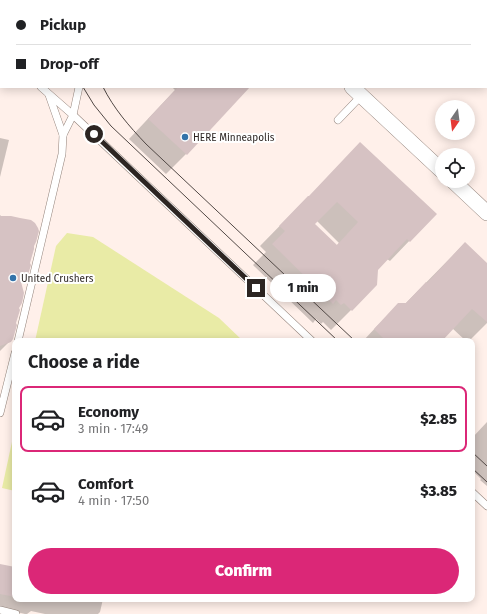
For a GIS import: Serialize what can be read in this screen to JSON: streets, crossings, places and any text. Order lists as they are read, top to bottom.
{
  "places": ["HERE Minneapolis", "United Crushers"],
  "north": "bottom",
  "page": {
    "banner": ["Pickup", "Drop-off"],
    "bubble": "1 min",
    "heading": "Choose a ride",
    "list": [
      {
        "name": "Economy",
        "note": "3 min · 17:49",
        "value": "$2.85"
      },
      {
        "name": "Comfort",
        "note": "4 min · 17:50",
        "value": "$3.85"
      }
    ],
    "buttons": "Confirm"
  }
}
